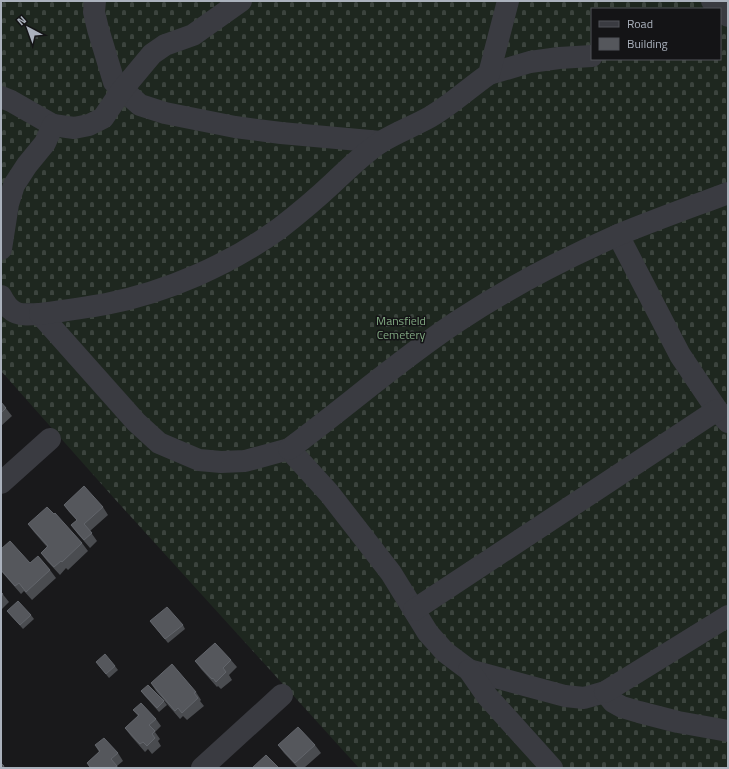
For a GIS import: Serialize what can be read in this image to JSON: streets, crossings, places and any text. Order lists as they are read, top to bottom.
{
  "parks": ["Mansfield Cemetery"],
  "legend": ["Road", "Building"],
  "north": "top left"
}
